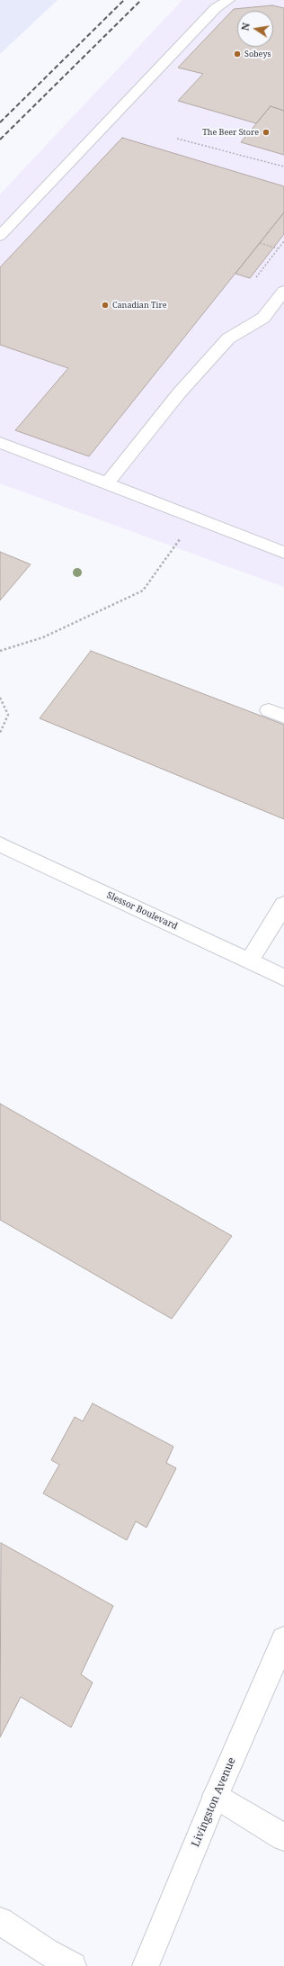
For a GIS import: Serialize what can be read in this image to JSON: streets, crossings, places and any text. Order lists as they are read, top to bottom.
{
  "streets": {
    "street": ["Slessor Boulevard", "Livingston Avenue"]
  },
  "places": ["Sobeys", "The Beer Store", "Canadian Tire"],
  "north": "left"
}
